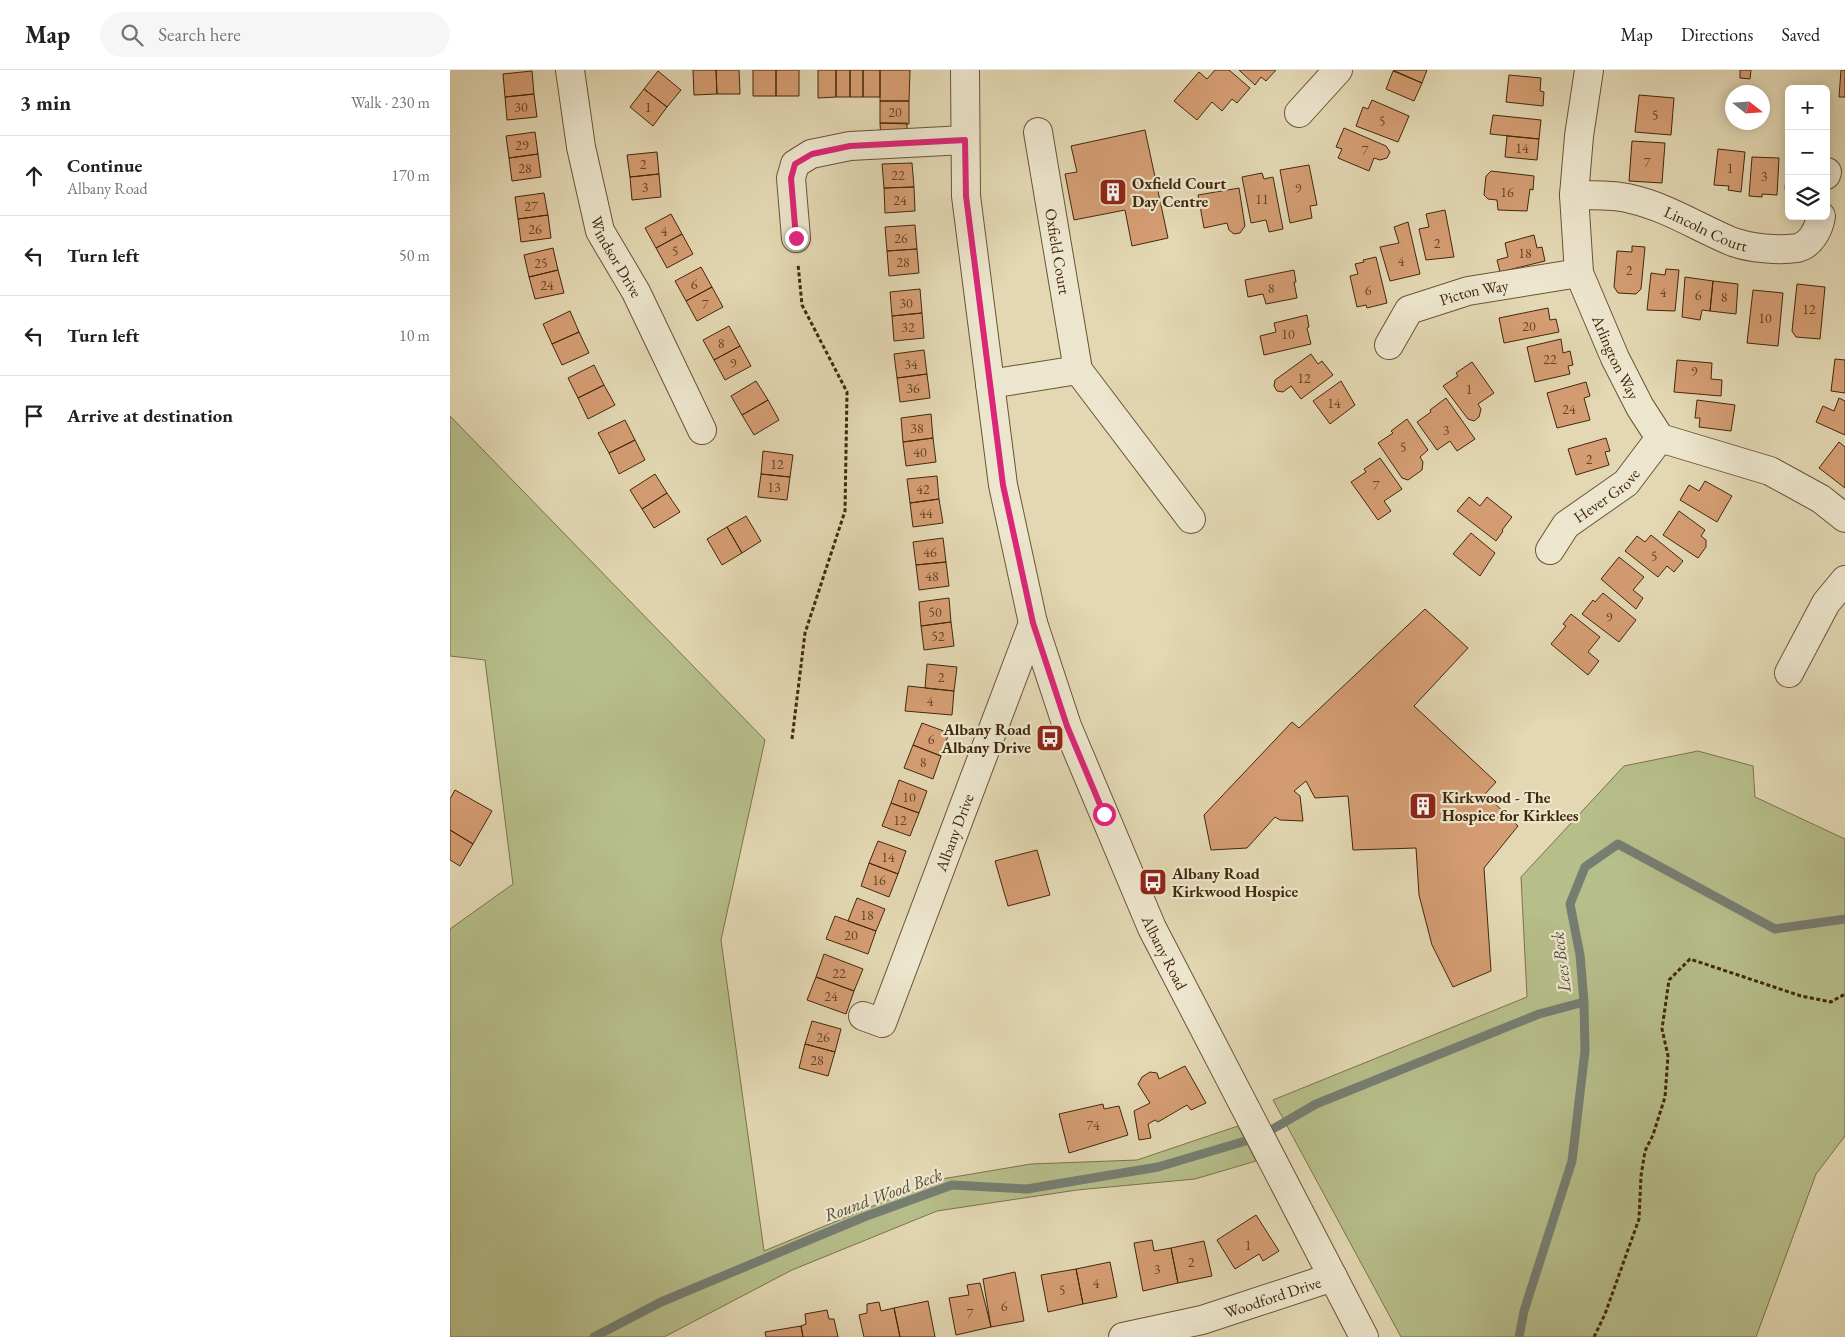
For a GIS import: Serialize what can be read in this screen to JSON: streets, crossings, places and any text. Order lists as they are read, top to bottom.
{
  "streets": {
    "street": [
      "Lincoln Court",
      "Oxfield Court",
      "Windsor Drive",
      "Picton Way",
      "Arlington Way",
      "Hever Grove",
      "Albany Drive",
      "Albany Road",
      "Woodford Drive"
    ]
  },
  "crossings": [
    ["Lincoln Court", "Arlington Way"],
    ["Picton Way", "Arlington Way"],
    ["Arlington Way", "Hever Grove"],
    ["Albany Drive", "Albany Road"],
    ["Albany Road", "Woodford Drive"]
  ],
  "water": ["Lees Beck", "Round Wood Beck"],
  "places": {
    "building": ["Oxfield Court Day Centre", "Kirkwood - The Hospice for Kirklees"],
    "bus stop": ["Albany Road Albany Drive", "Albany Road Kirkwood Hospice"]
  },
  "house_numbers": [
    "30",
    "1",
    "20",
    "5",
    "5",
    "29",
    "14",
    "7",
    "7",
    "2",
    "28",
    "1",
    "22",
    "3",
    "3",
    "9",
    "16",
    "11",
    "24",
    "27",
    "26",
    "4",
    "26",
    "2",
    "5",
    "18",
    "4",
    "28",
    "25",
    "2",
    "6",
    "24",
    "8",
    "6",
    "4",
    "6",
    "8",
    "30",
    "7",
    "12",
    "10",
    "20",
    "32",
    "10",
    "8",
    "22",
    "9",
    "34",
    "9",
    "12",
    "36",
    "1",
    "14",
    "24",
    "38",
    "3",
    "5",
    "40",
    "2",
    "12",
    "7",
    "13",
    "42",
    "44",
    "46",
    "5",
    "48",
    "50",
    "9",
    "52",
    "2",
    "4",
    "6",
    "8",
    "10",
    "12",
    "14",
    "16",
    "18",
    "20",
    "22",
    "24",
    "26",
    "28",
    "74",
    "1",
    "2",
    "3",
    "4",
    "5",
    "6",
    "7"
  ],
  "north": "right",
  "page": {
    "header": "Map",
    "search": "Search here",
    "nav": ["Map", "Directions", "Saved"],
    "heading": ["3 min", "Walk · 230 m"],
    "map_buttons": ["+", "−"],
    "list": [
      ["Continue", "Albany Road", "170 m"],
      ["Turn left", "50 m"],
      ["Turn left", "10 m"],
      "Arrive at destination"
    ]
  }
}
